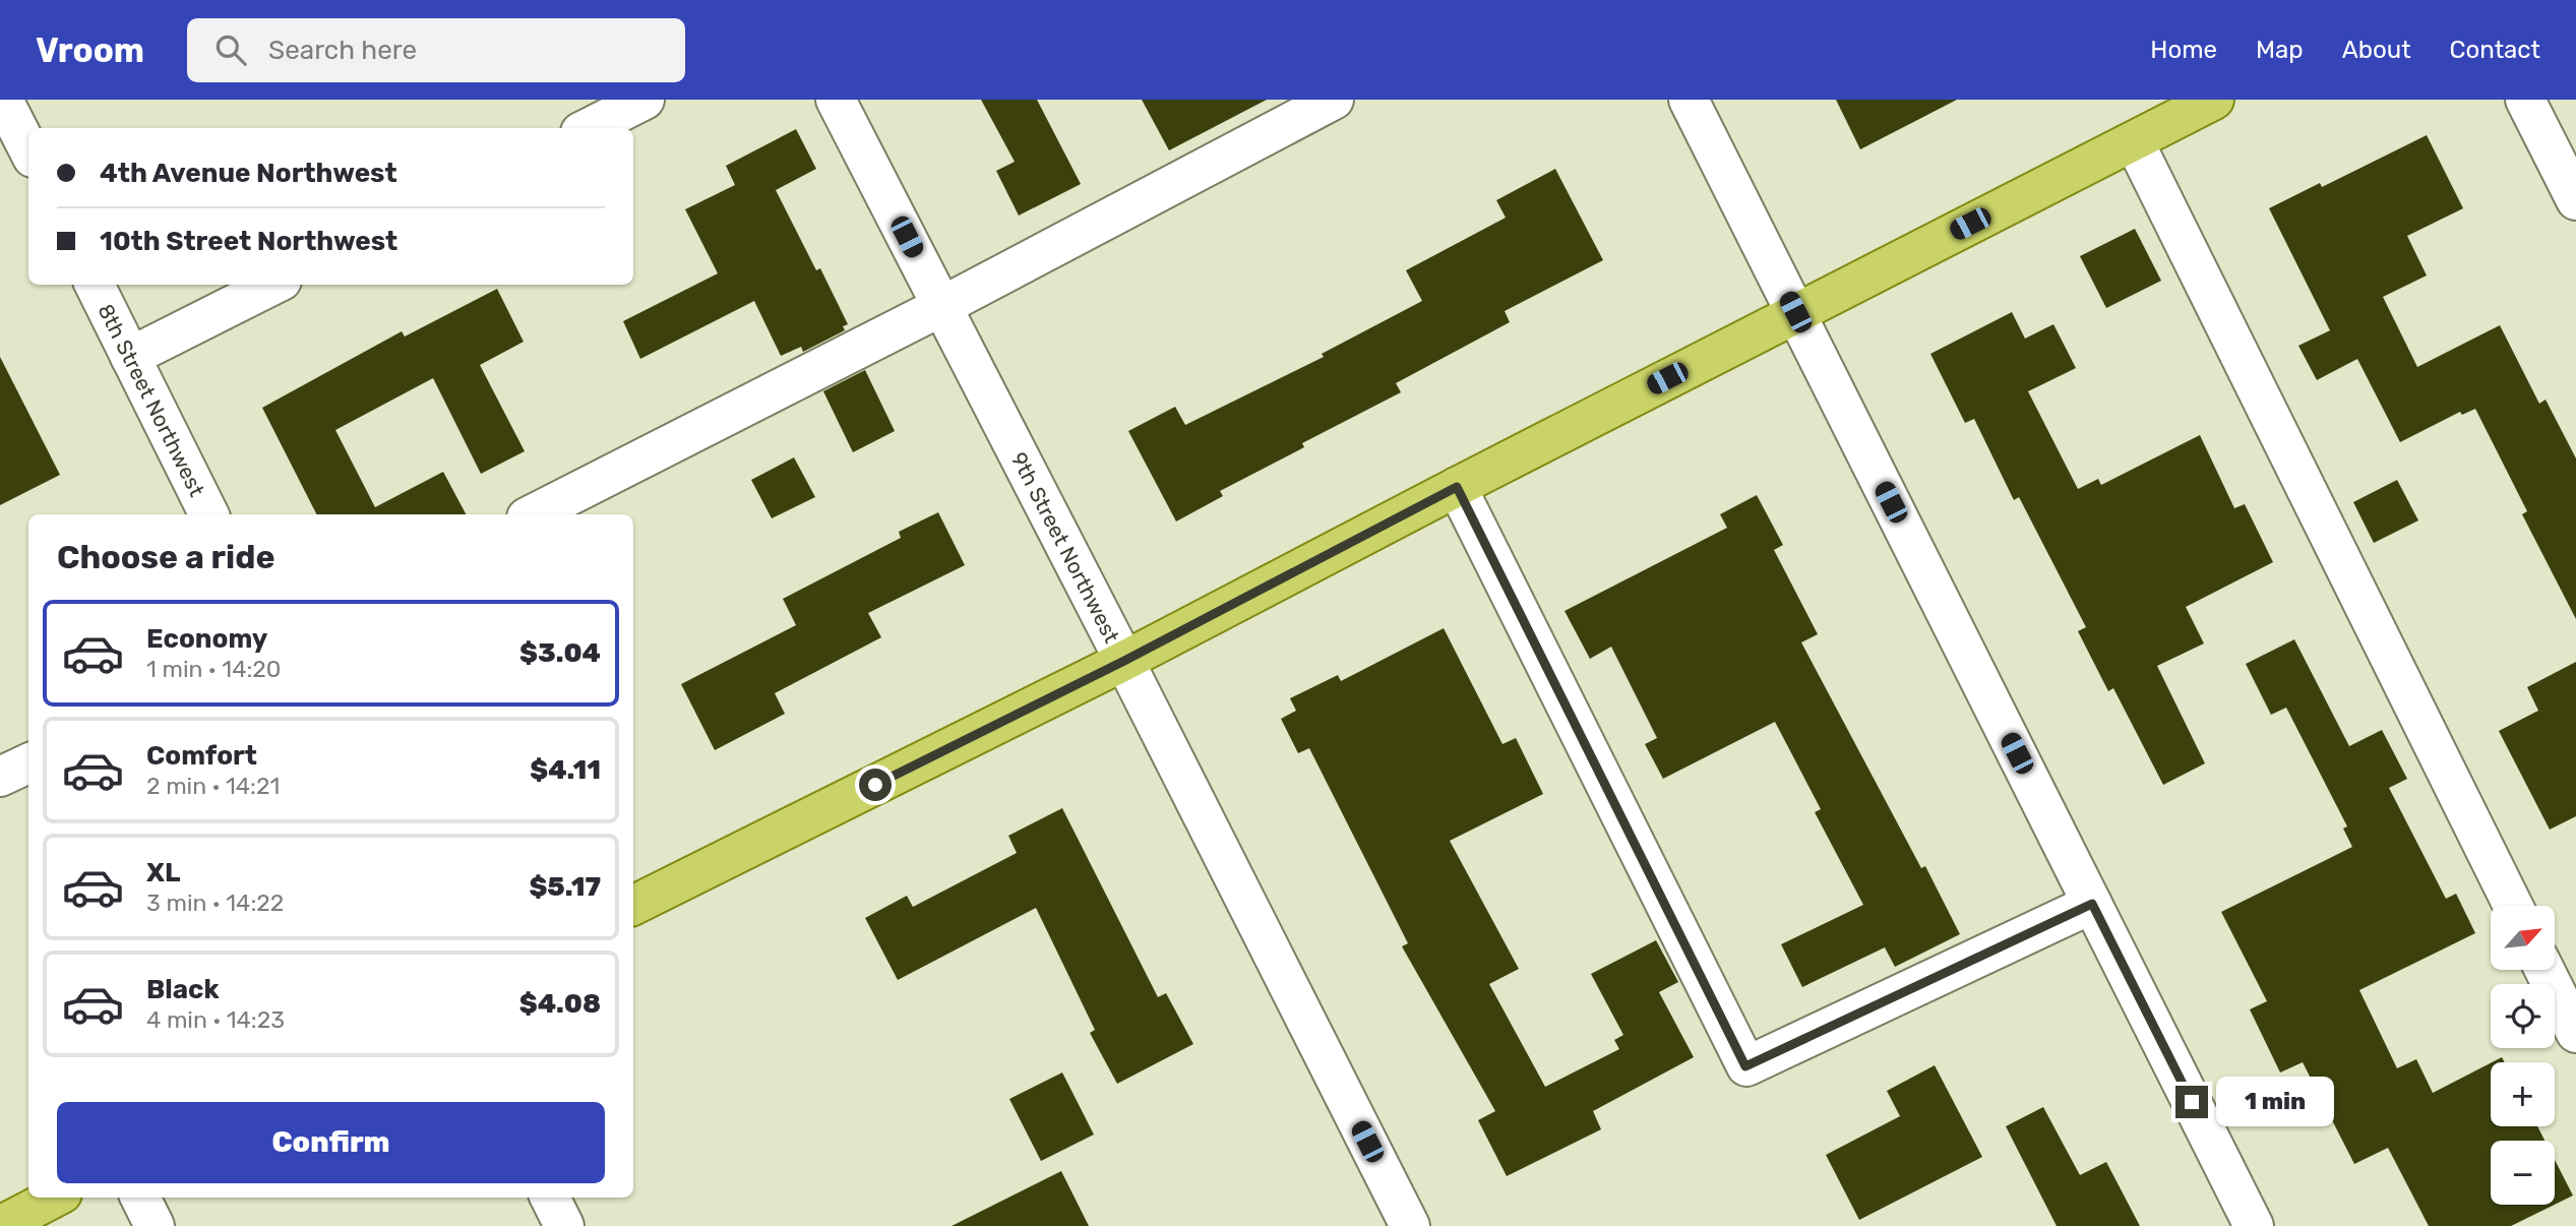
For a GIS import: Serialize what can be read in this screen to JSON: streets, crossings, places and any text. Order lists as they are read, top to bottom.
{
  "streets": {
    "street": ["8th Street Northwest", "9th Street Northwest"]
  },
  "north": "top right",
  "page": {
    "header": "Vroom",
    "search": "Search here",
    "nav": [
      "Home",
      "Map",
      "About",
      "Contact"
    ],
    "banner": ["4th Avenue Northwest", "10th Street Northwest"],
    "heading": "Choose a ride",
    "list": [
      {
        "name": "Economy",
        "note": "1 min · 14:20",
        "value": "$3.04"
      },
      {
        "name": "Comfort",
        "note": "2 min · 14:21",
        "value": "$4.11"
      },
      {
        "name": "XL",
        "note": "3 min · 14:22",
        "value": "$5.17"
      },
      {
        "name": "Black",
        "note": "4 min · 14:23",
        "value": "$4.08"
      }
    ],
    "map_buttons": ["+", "−"],
    "bubble": "1 min",
    "buttons": "Confirm"
  }
}
